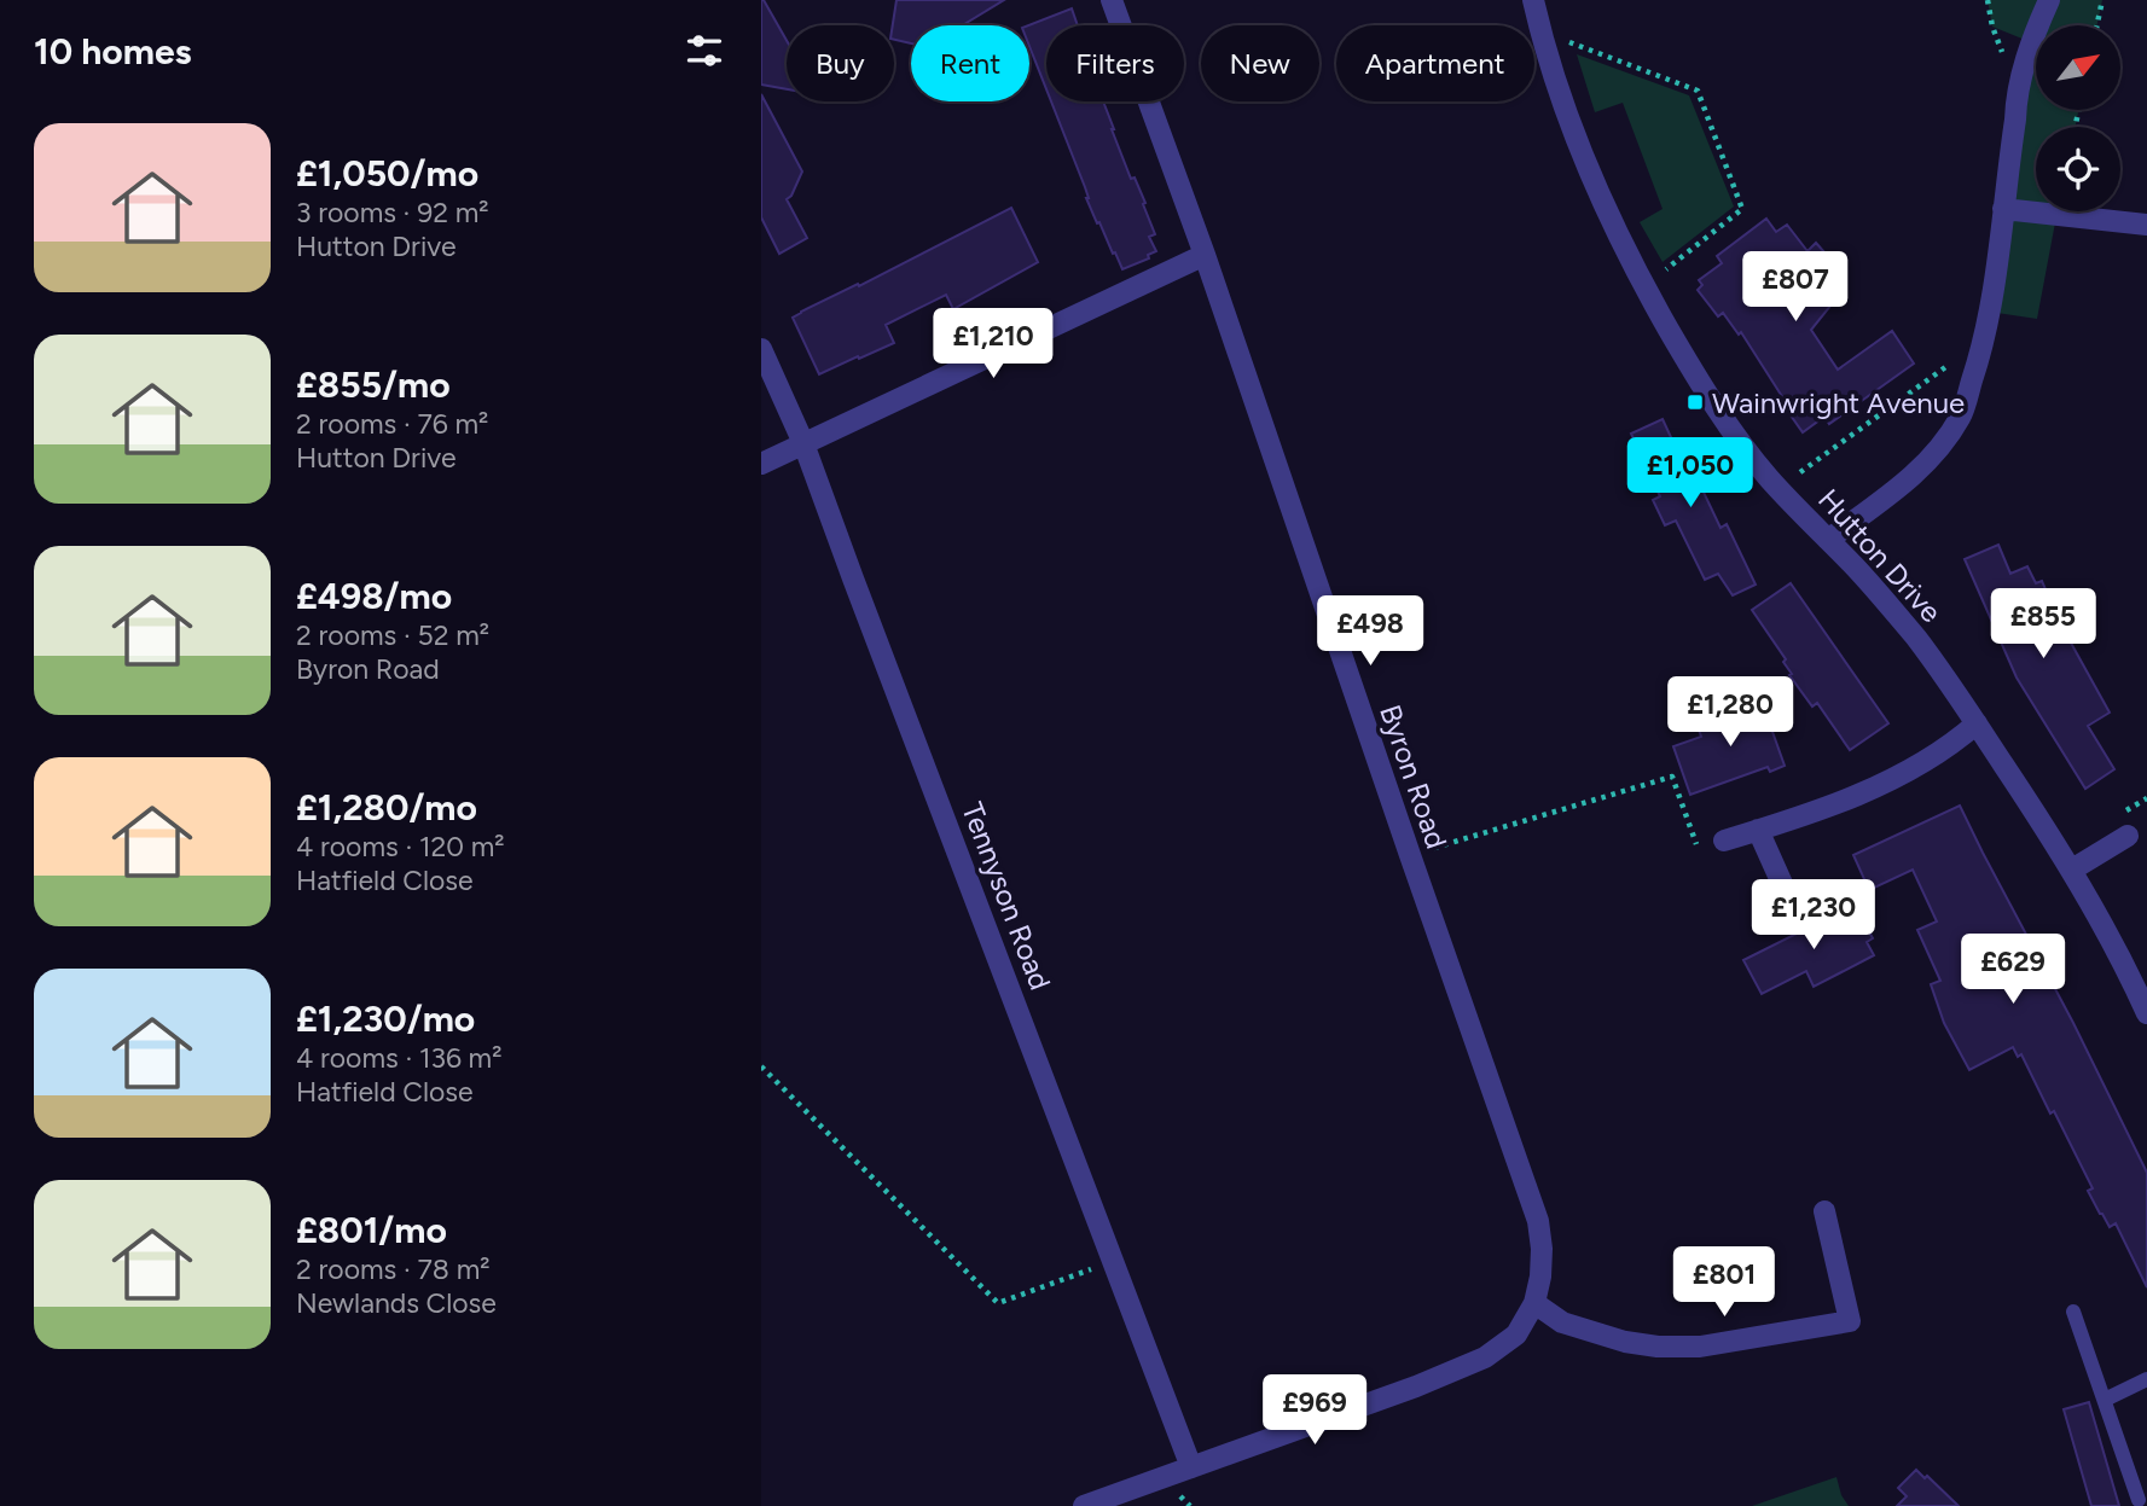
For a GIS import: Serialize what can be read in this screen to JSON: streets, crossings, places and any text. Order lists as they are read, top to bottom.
{
  "streets": {
    "street": ["Hutton Drive", "Byron Road", "Tennyson Road"]
  },
  "crossings": [
    ["Byron Road", "Tennyson Road"]
  ],
  "places": {
    "transit": ["Wainwright Avenue"]
  },
  "north": "top right",
  "page": {
    "heading": "10 homes",
    "chip": [
      "Buy",
      "Rent",
      "Filters",
      "New",
      "Apartment"
    ],
    "list": [
      {
        "name": "£1,050/mo",
        "note": "3 rooms · 92 m² · Hutton Drive"
      },
      {
        "name": "£855/mo",
        "note": "2 rooms · 76 m² · Hutton Drive"
      },
      {
        "name": "£498/mo",
        "note": "2 rooms · 52 m² · Byron Road"
      },
      {
        "name": "£1,280/mo",
        "note": "4 rooms · 120 m² · Hatfield Close"
      },
      {
        "name": "£1,230/mo",
        "note": "4 rooms · 136 m² · Hatfield Close"
      },
      {
        "name": "£801/mo",
        "note": "2 rooms · 78 m² · Newlands Close"
      }
    ],
    "price": [
      "£807",
      "£1,210",
      "£1,050",
      "£855",
      "£498",
      "£1,280",
      "£1,230",
      "£629",
      "£801",
      "£969"
    ]
  }
}
